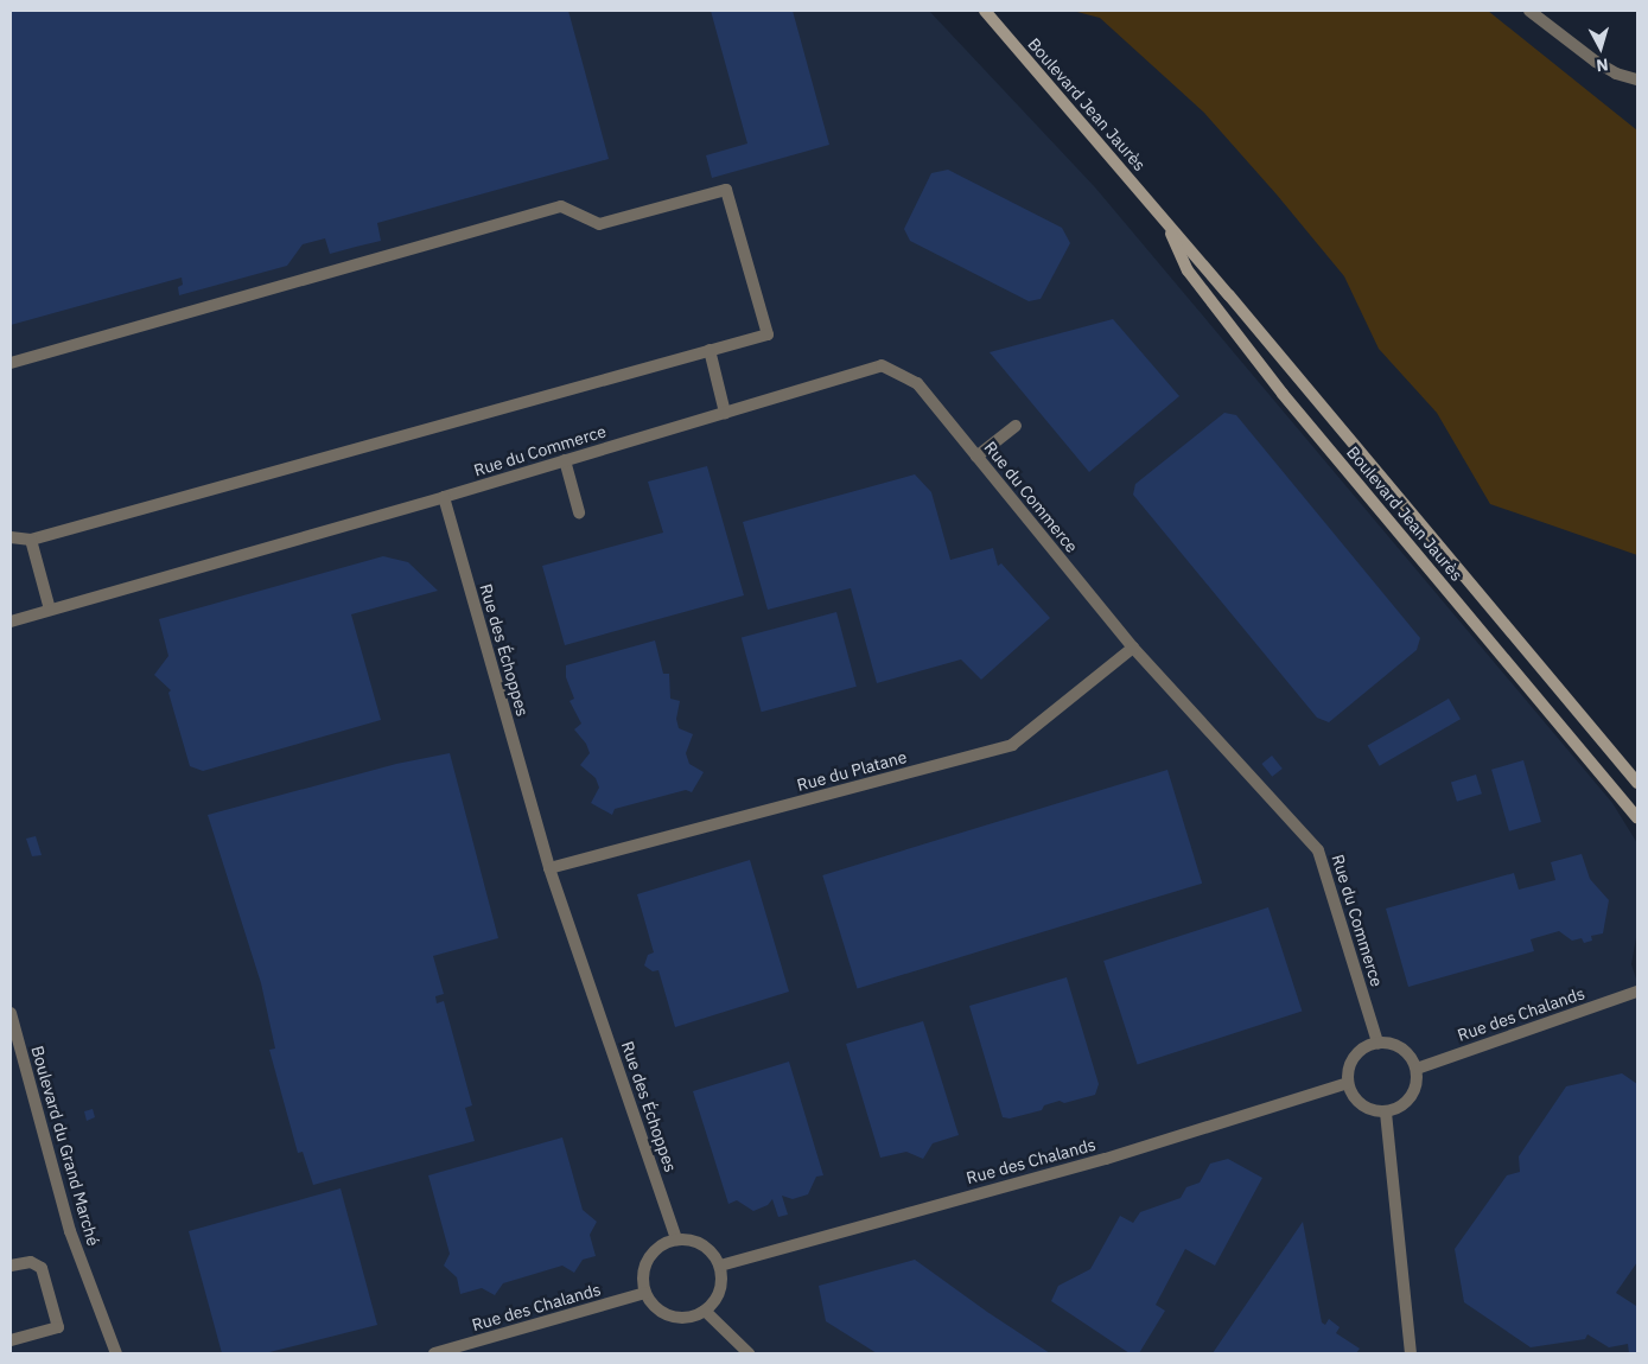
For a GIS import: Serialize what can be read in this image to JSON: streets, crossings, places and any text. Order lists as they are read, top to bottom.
{
  "streets": {
    "street": [
      "Boulevard Jean Jaurès",
      "Rue du Commerce",
      "Rue des Échoppes",
      "Rue du Platane",
      "Rue des Chalands",
      "Boulevard du Grand Marché"
    ]
  },
  "crossings": [
    ["Rue du Commerce", "Rue des Échoppes"],
    ["Rue du Commerce", "Rue du Platane"],
    ["Rue du Commerce", "Rue des Chalands"],
    ["Rue des Échoppes", "Rue du Platane"],
    ["Rue des Échoppes", "Rue des Chalands"]
  ],
  "north": "bottom"
}
